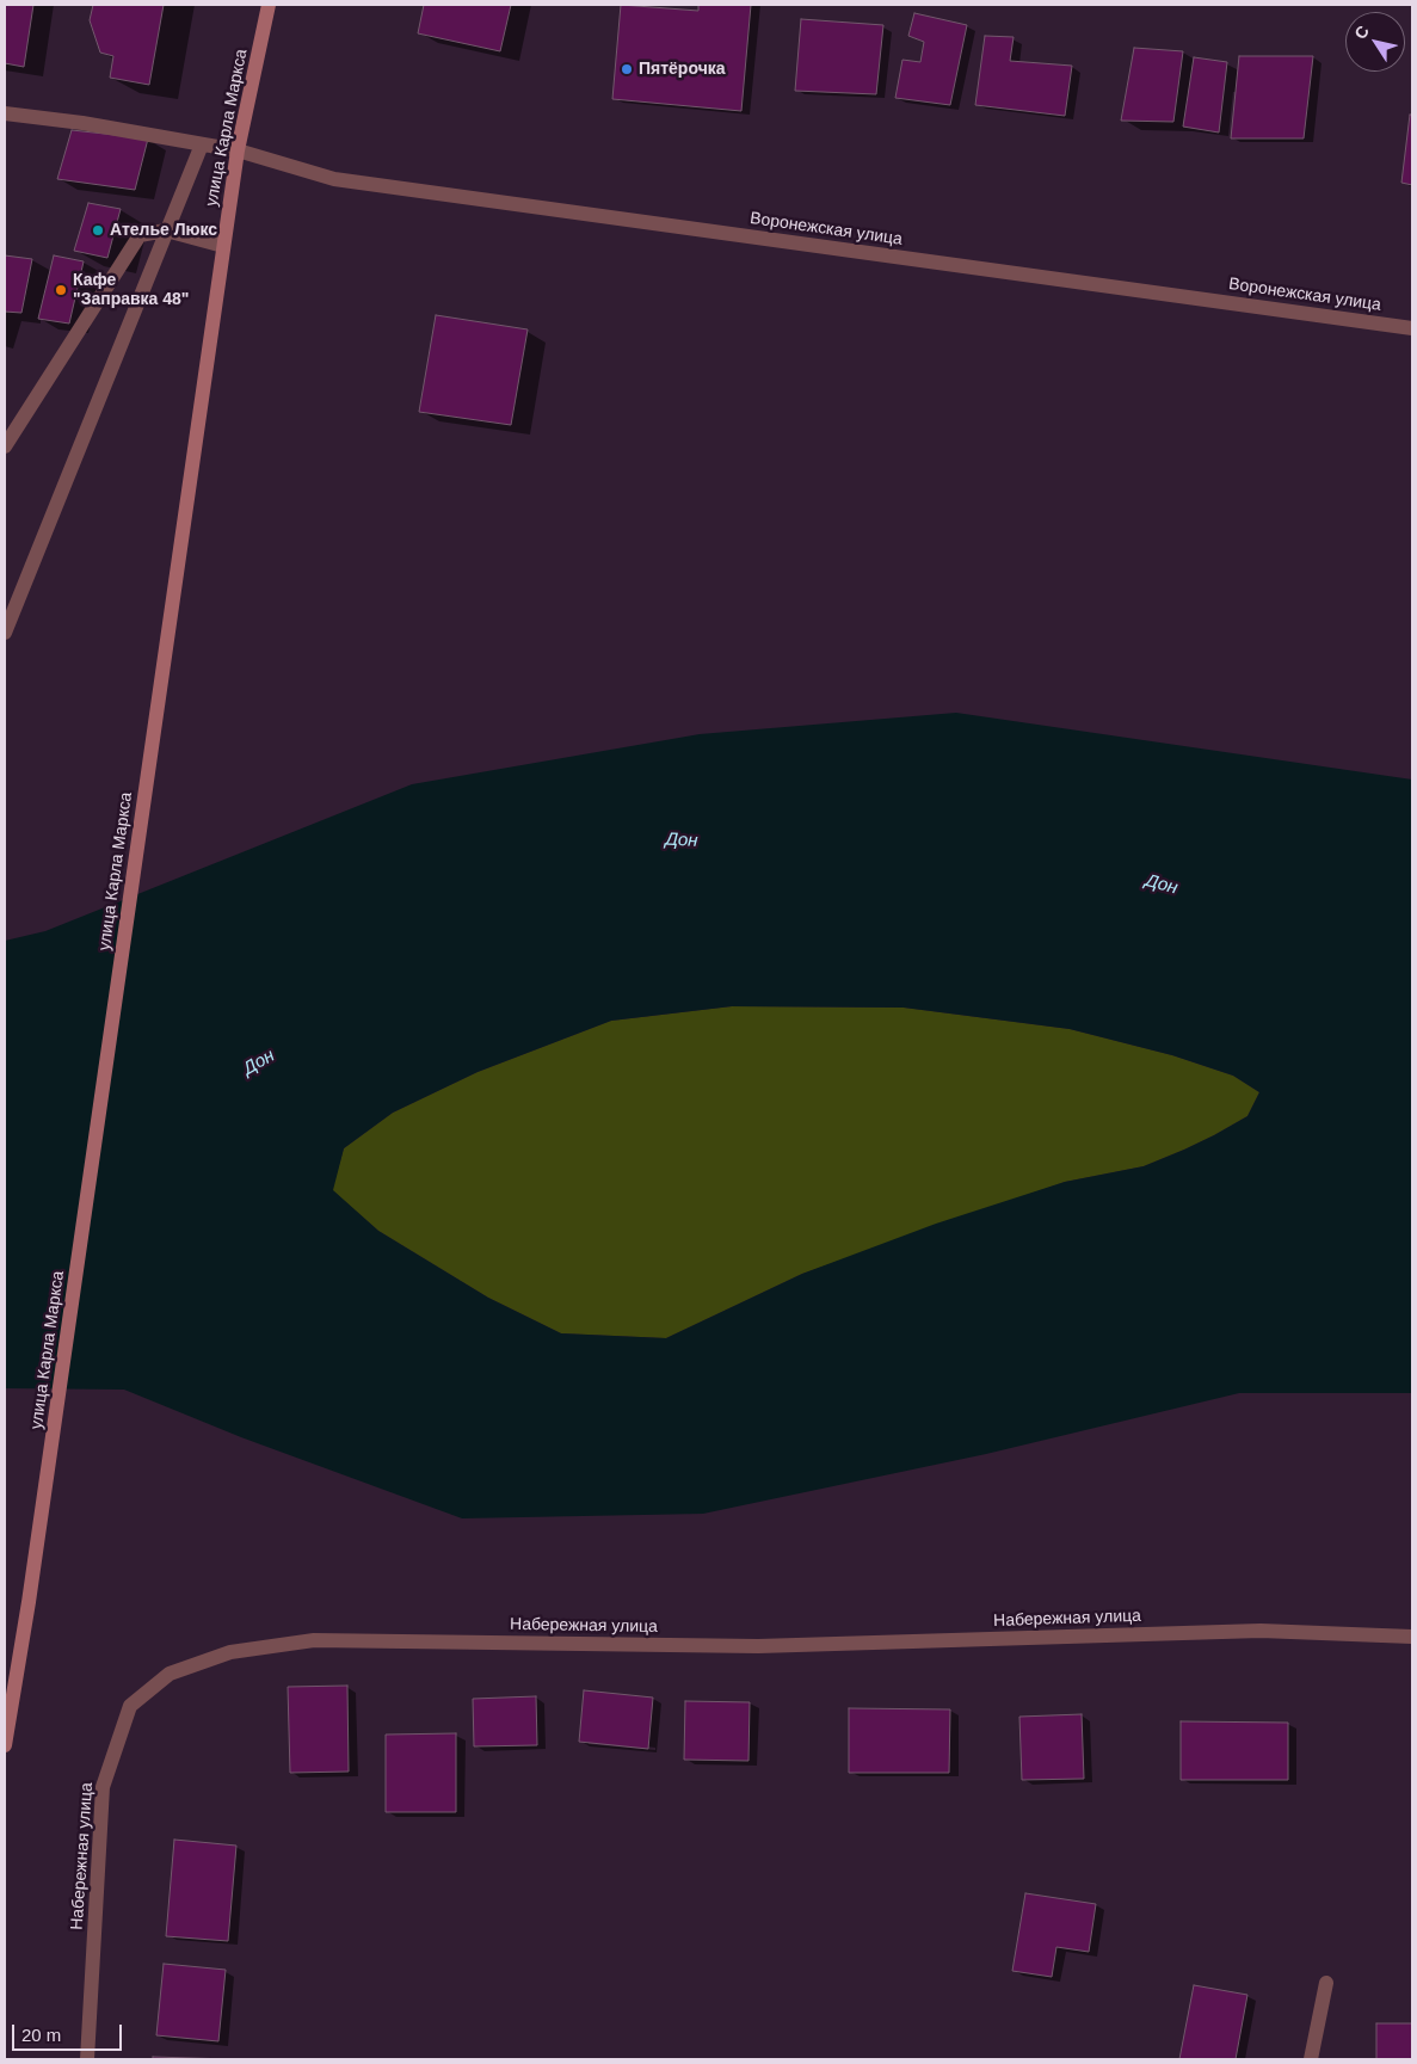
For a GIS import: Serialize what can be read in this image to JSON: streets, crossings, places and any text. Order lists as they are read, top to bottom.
{
  "streets": {
    "main road": ["улица Карла Маркса"],
    "street": ["Воронежская улица", "Набережная улица"]
  },
  "crossings": [
    ["улица Карла Маркса", "Воронежская улица"]
  ],
  "water": ["Дон"],
  "places": ["Пятёрочка", "Ателье Люкс", "Кафе \"Заправка 48\""],
  "scale_bar": "20 m",
  "north": "top left"
}
